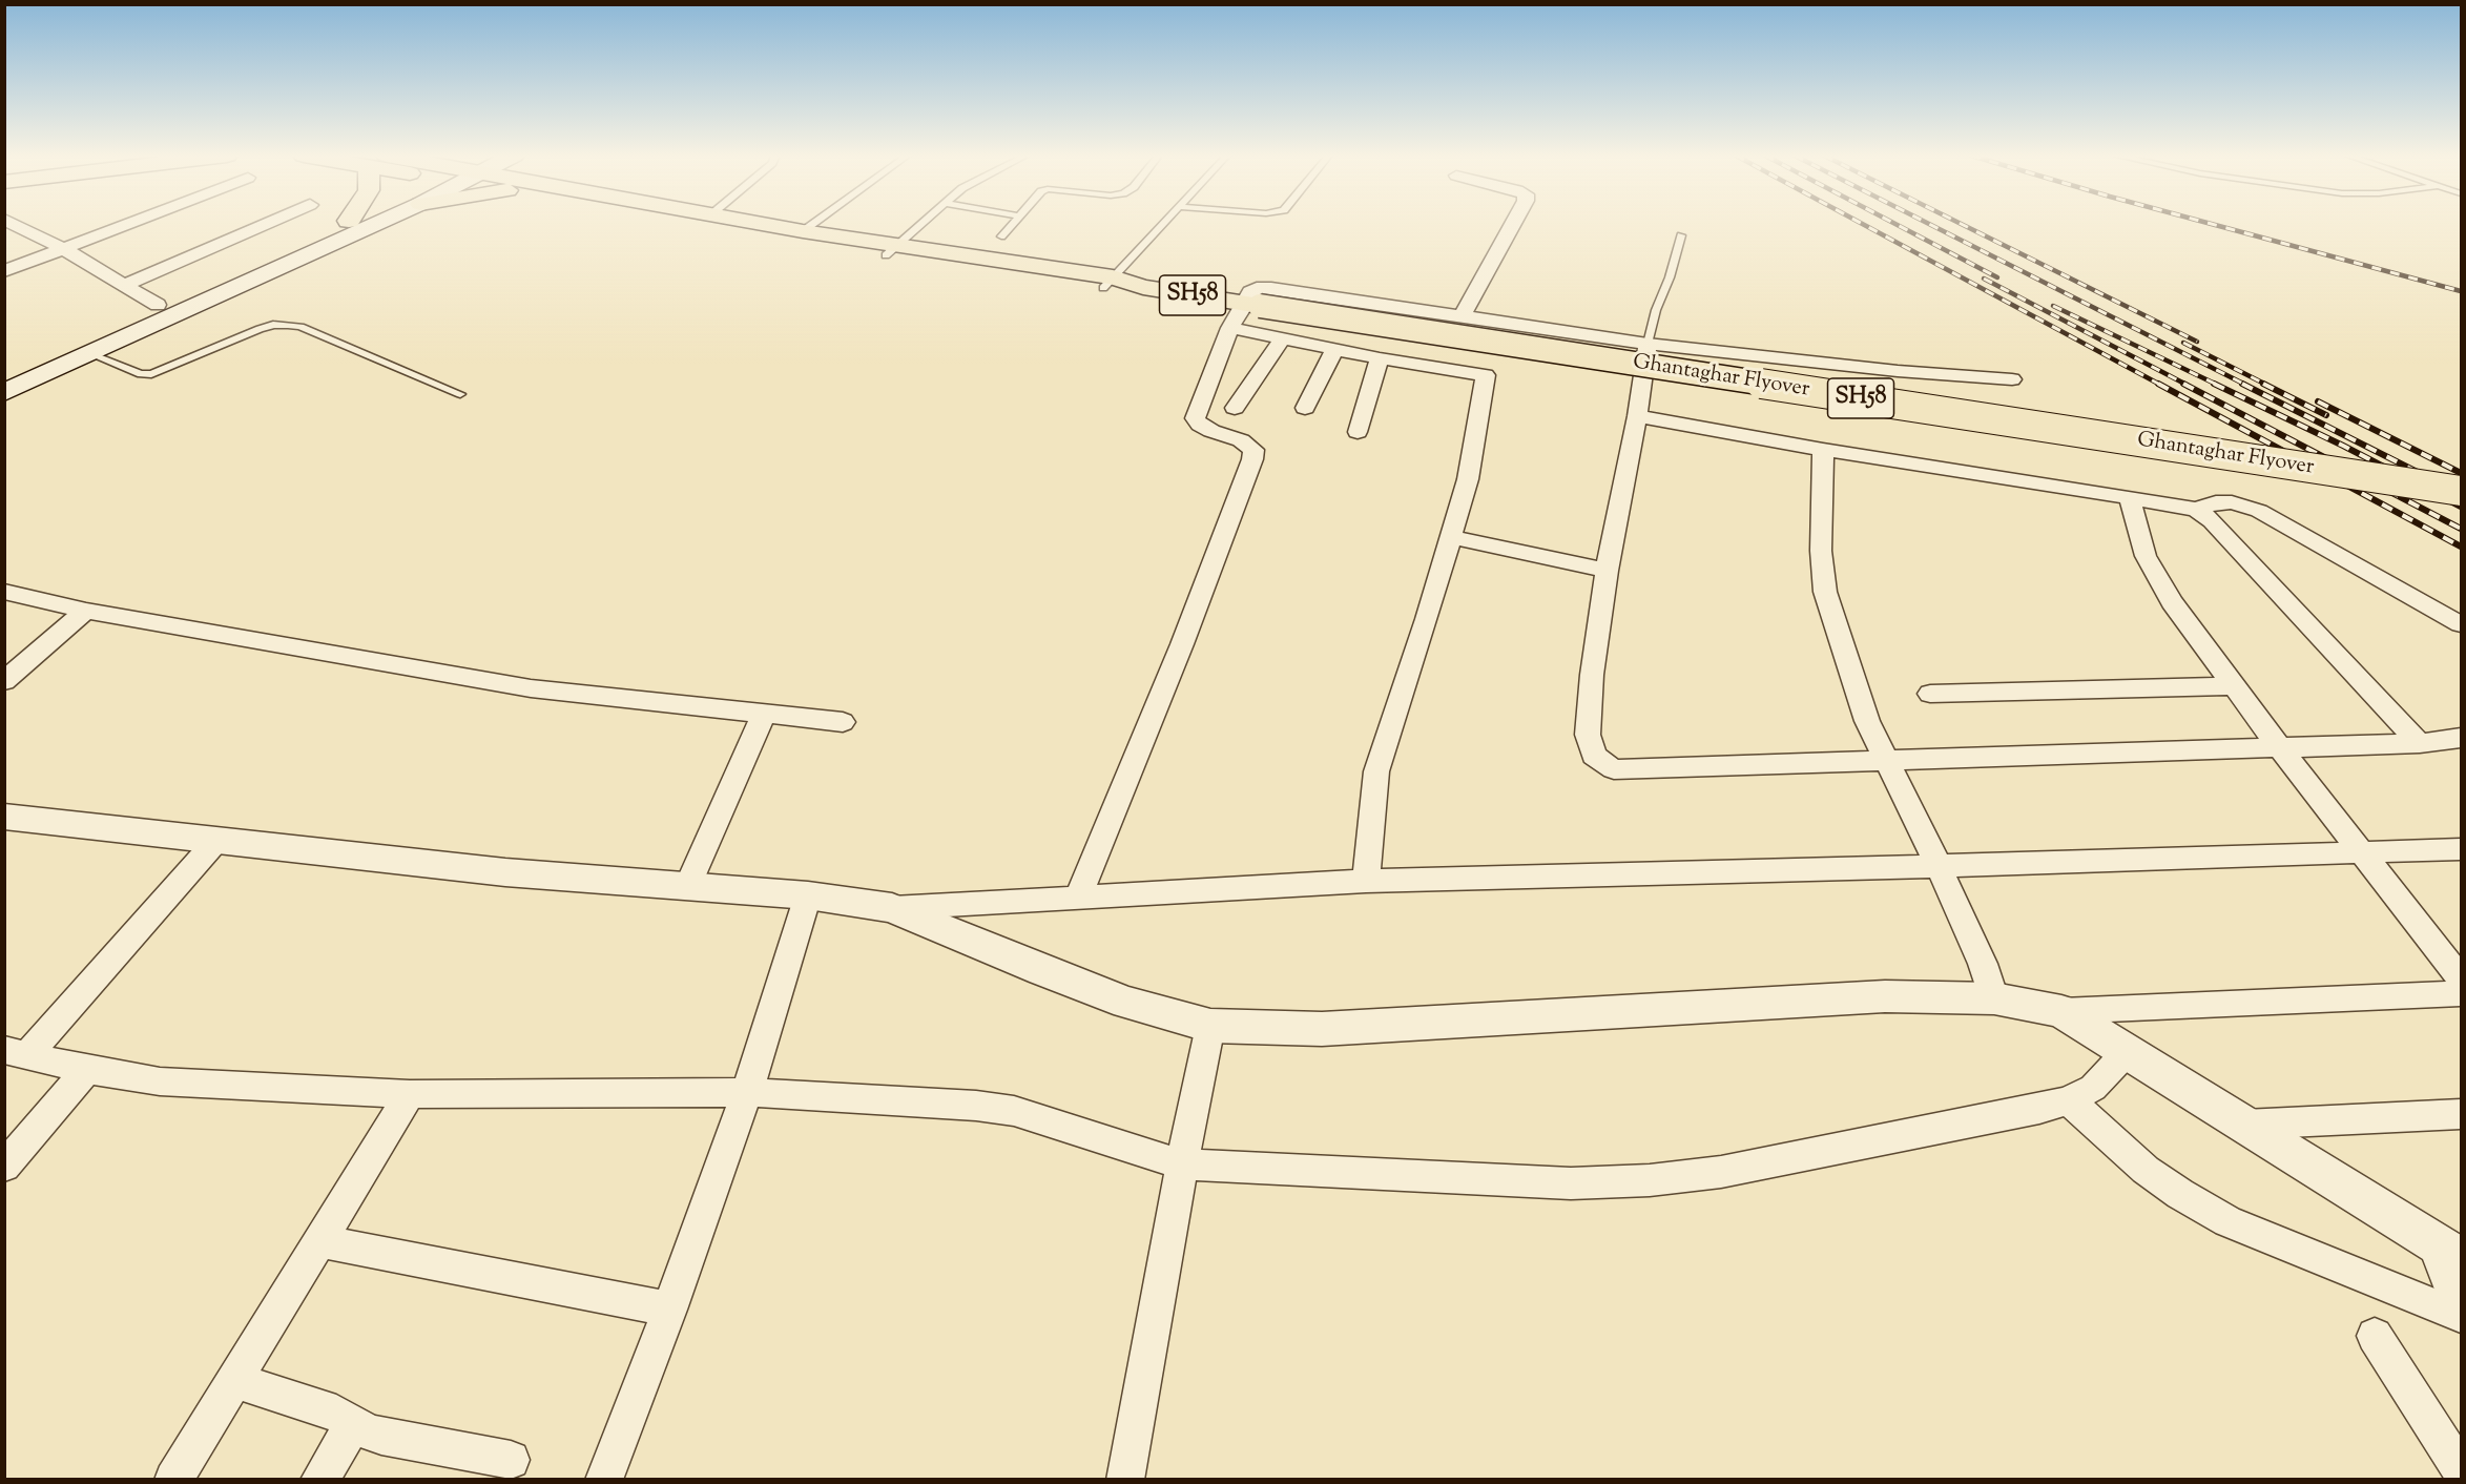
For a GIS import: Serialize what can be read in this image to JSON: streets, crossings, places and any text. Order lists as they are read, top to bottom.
{
  "streets": {
    "main road": ["SH58", "Ghantaghar Flyover"]
  },
  "crossings": [
    ["SH58", "Ghantaghar Flyover"]
  ]
}
